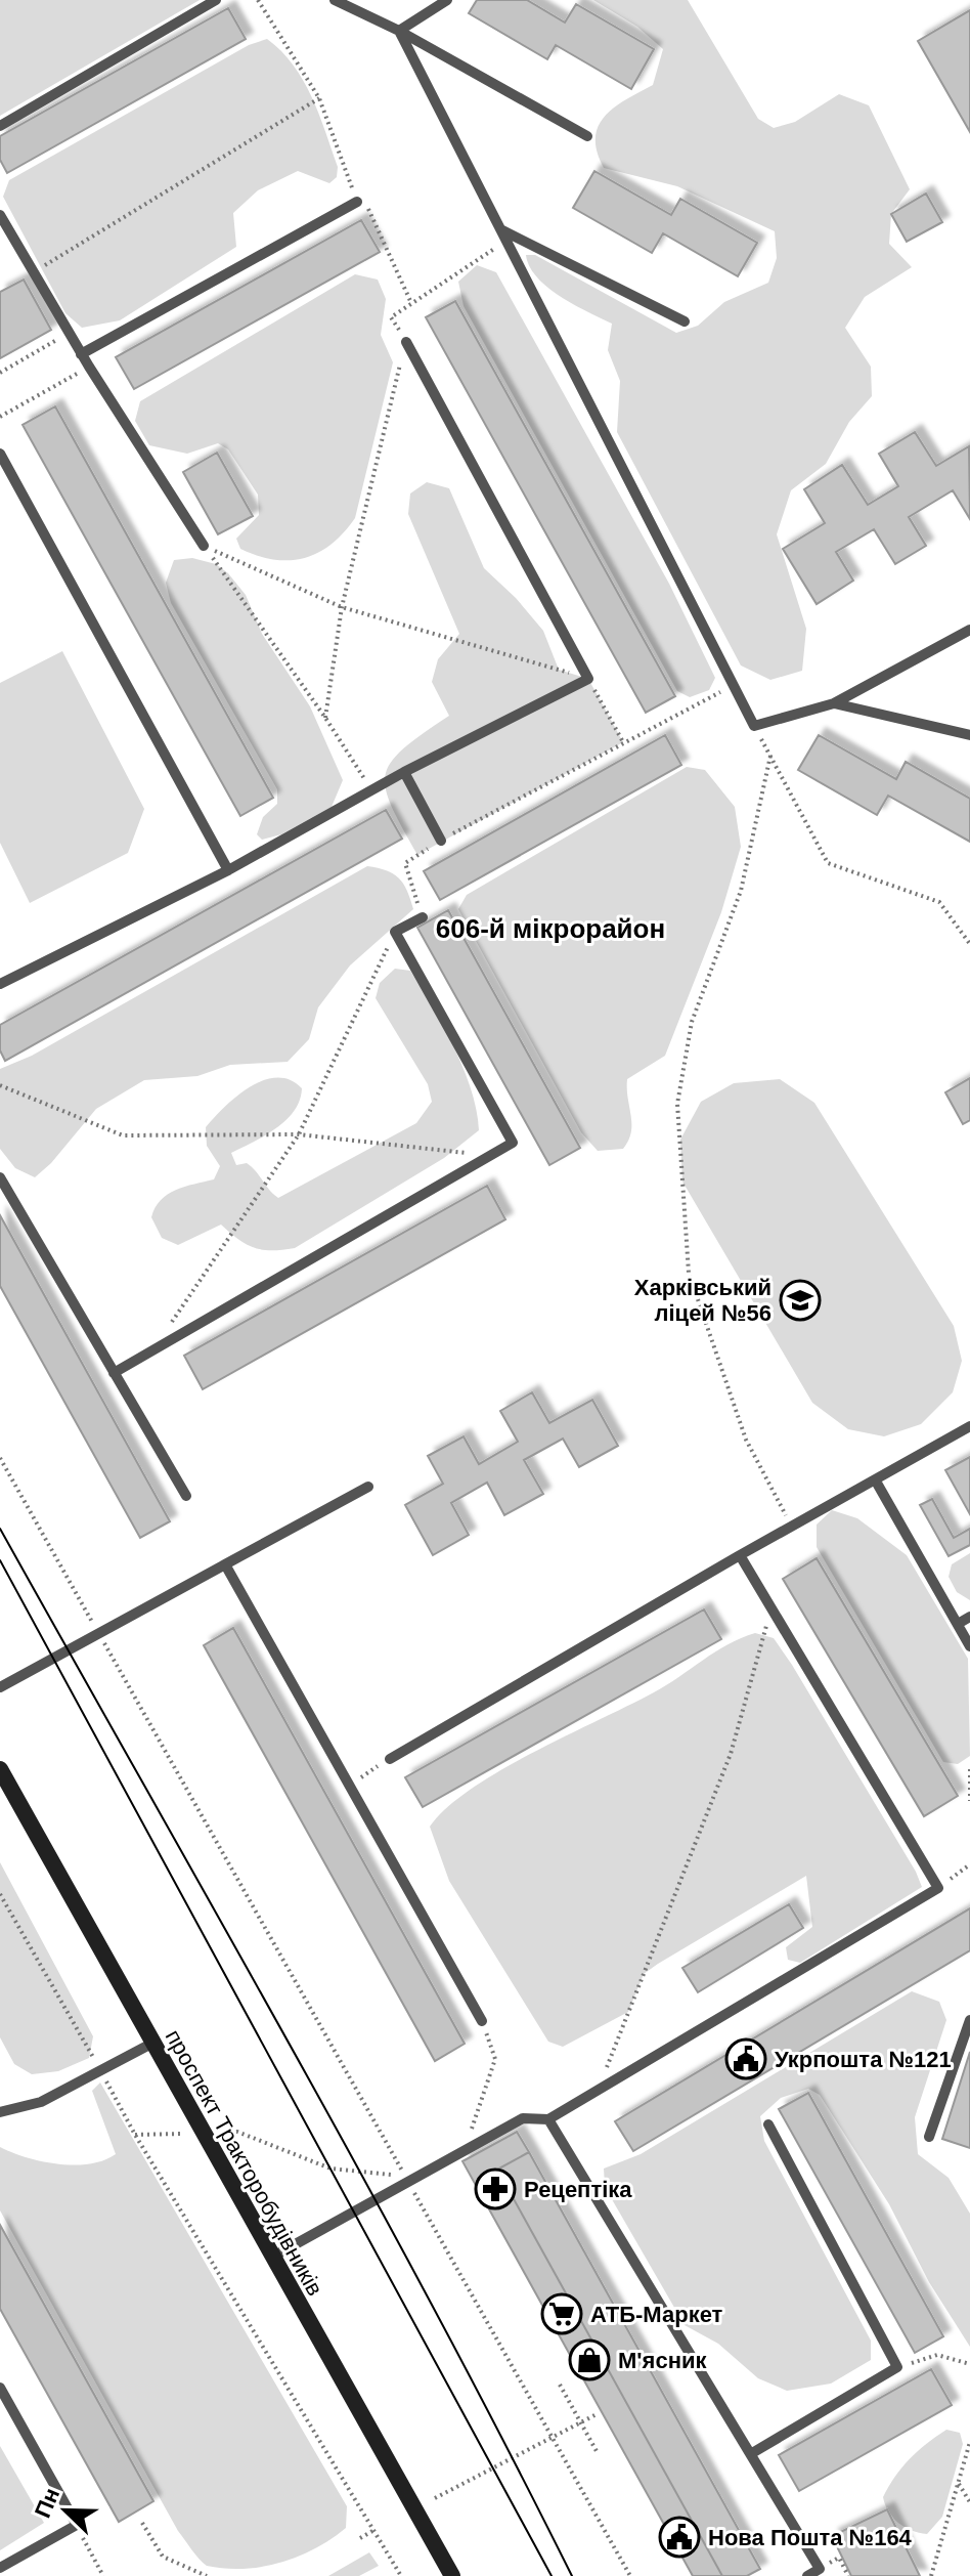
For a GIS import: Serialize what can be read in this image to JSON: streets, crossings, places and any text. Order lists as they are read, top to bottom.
{
  "streets": {
    "main road": ["проспект Тракторобудівників"]
  },
  "districts": ["606-й мікрорайон"],
  "places": {
    "school or university": ["Харківський ліцей №56"],
    "public building": ["Укрпошта №121", "Нова Пошта №164"],
    "pharmacy": ["Рецептіка"],
    "supermarket": ["АТБ-Маркет"],
    "shop": ["М'ясник"]
  },
  "north": "top left"
}
